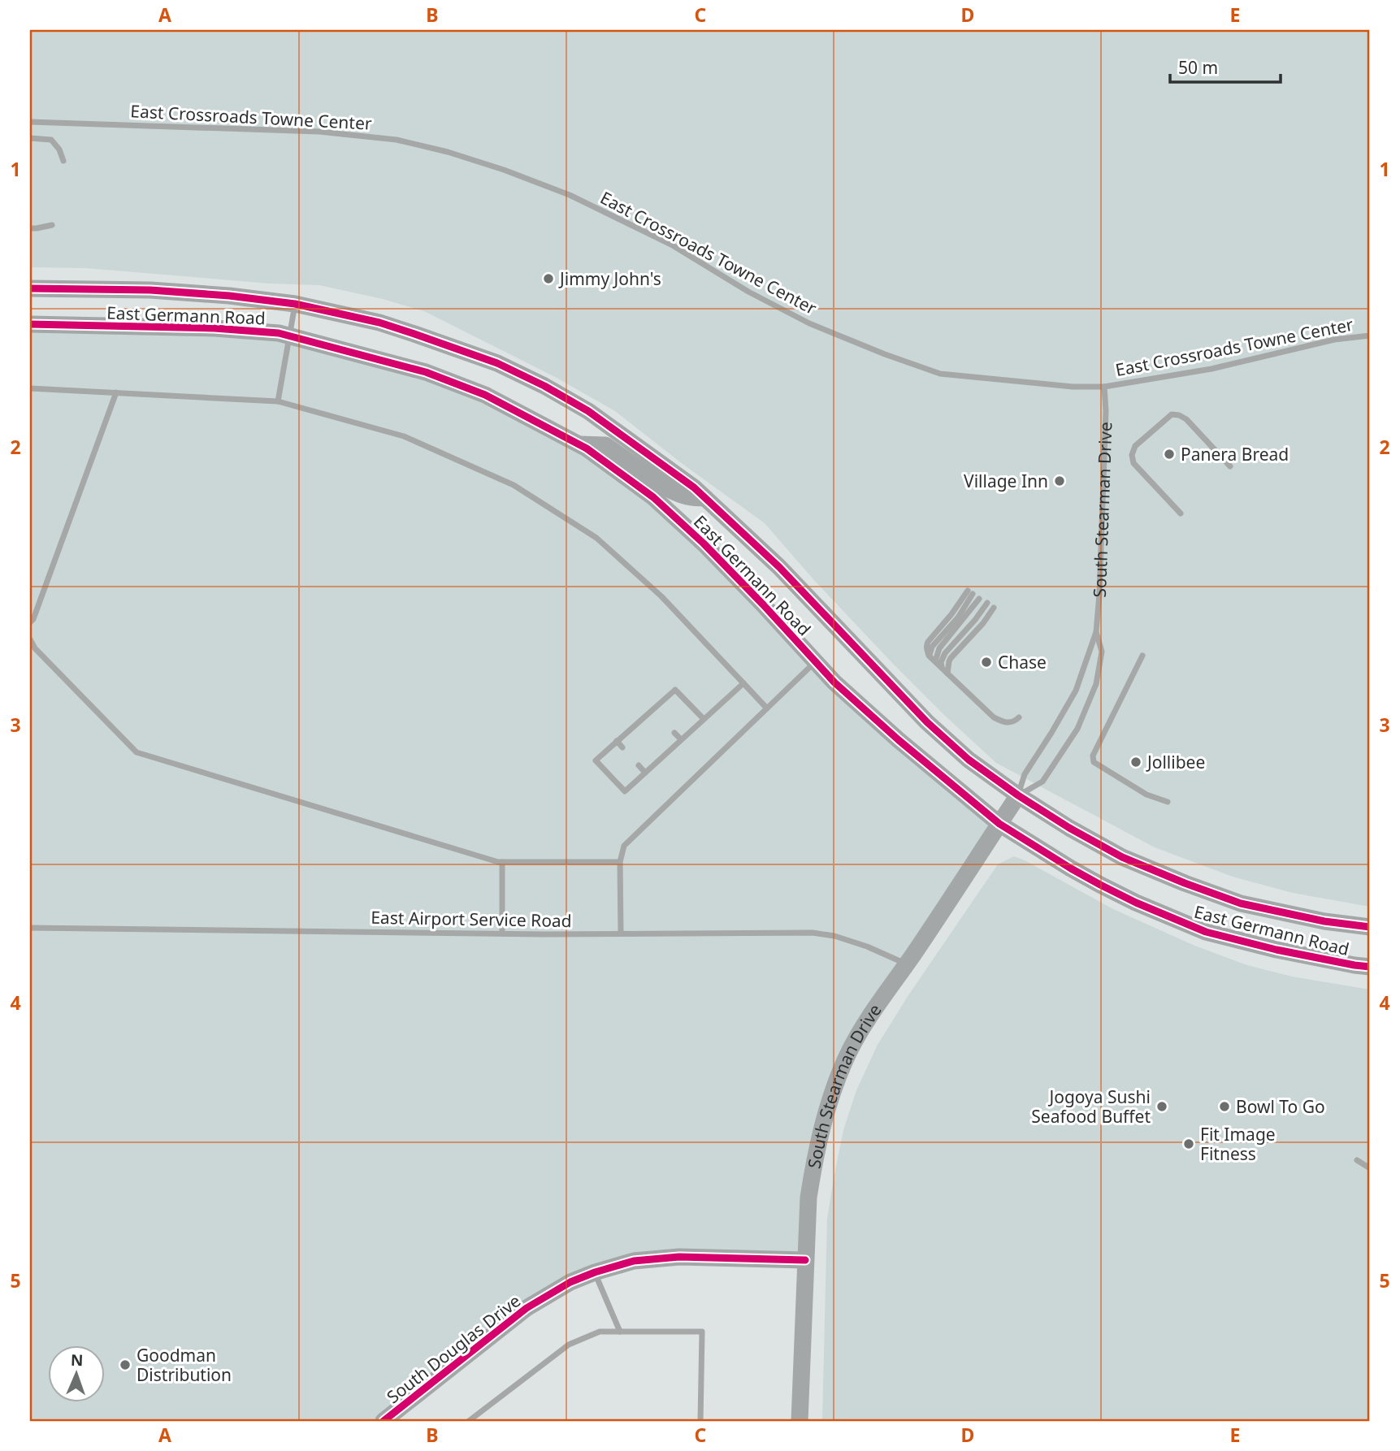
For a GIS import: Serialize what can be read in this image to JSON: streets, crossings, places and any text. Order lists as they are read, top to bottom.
{
  "streets": {
    "main road": ["East Germann Road", "South Stearman Drive", "South Douglas Drive"],
    "lane": ["East Crossroads Towne Center", "East Airport Service Road"]
  },
  "crossings": [
    ["East Crossroads Towne Center", "South Stearman Drive"],
    ["East Germann Road", "South Stearman Drive"],
    ["South Stearman Drive", "East Airport Service Road"],
    ["South Stearman Drive", "South Douglas Drive"]
  ],
  "places": [
    "Jimmy John's",
    "Panera Bread",
    "Village Inn",
    "Chase",
    "Jollibee",
    "Jogoya Sushi Seafood Buffet",
    "Bowl To Go",
    "Fit Image Fitness",
    "Goodman Distribution"
  ],
  "scale_bar": "50 m",
  "north": "top",
  "grid": {
    "columns": [
      "A",
      "B",
      "C",
      "D",
      "E"
    ],
    "rows": [
      "1",
      "2",
      "3",
      "4",
      "5"
    ]
  }
}
